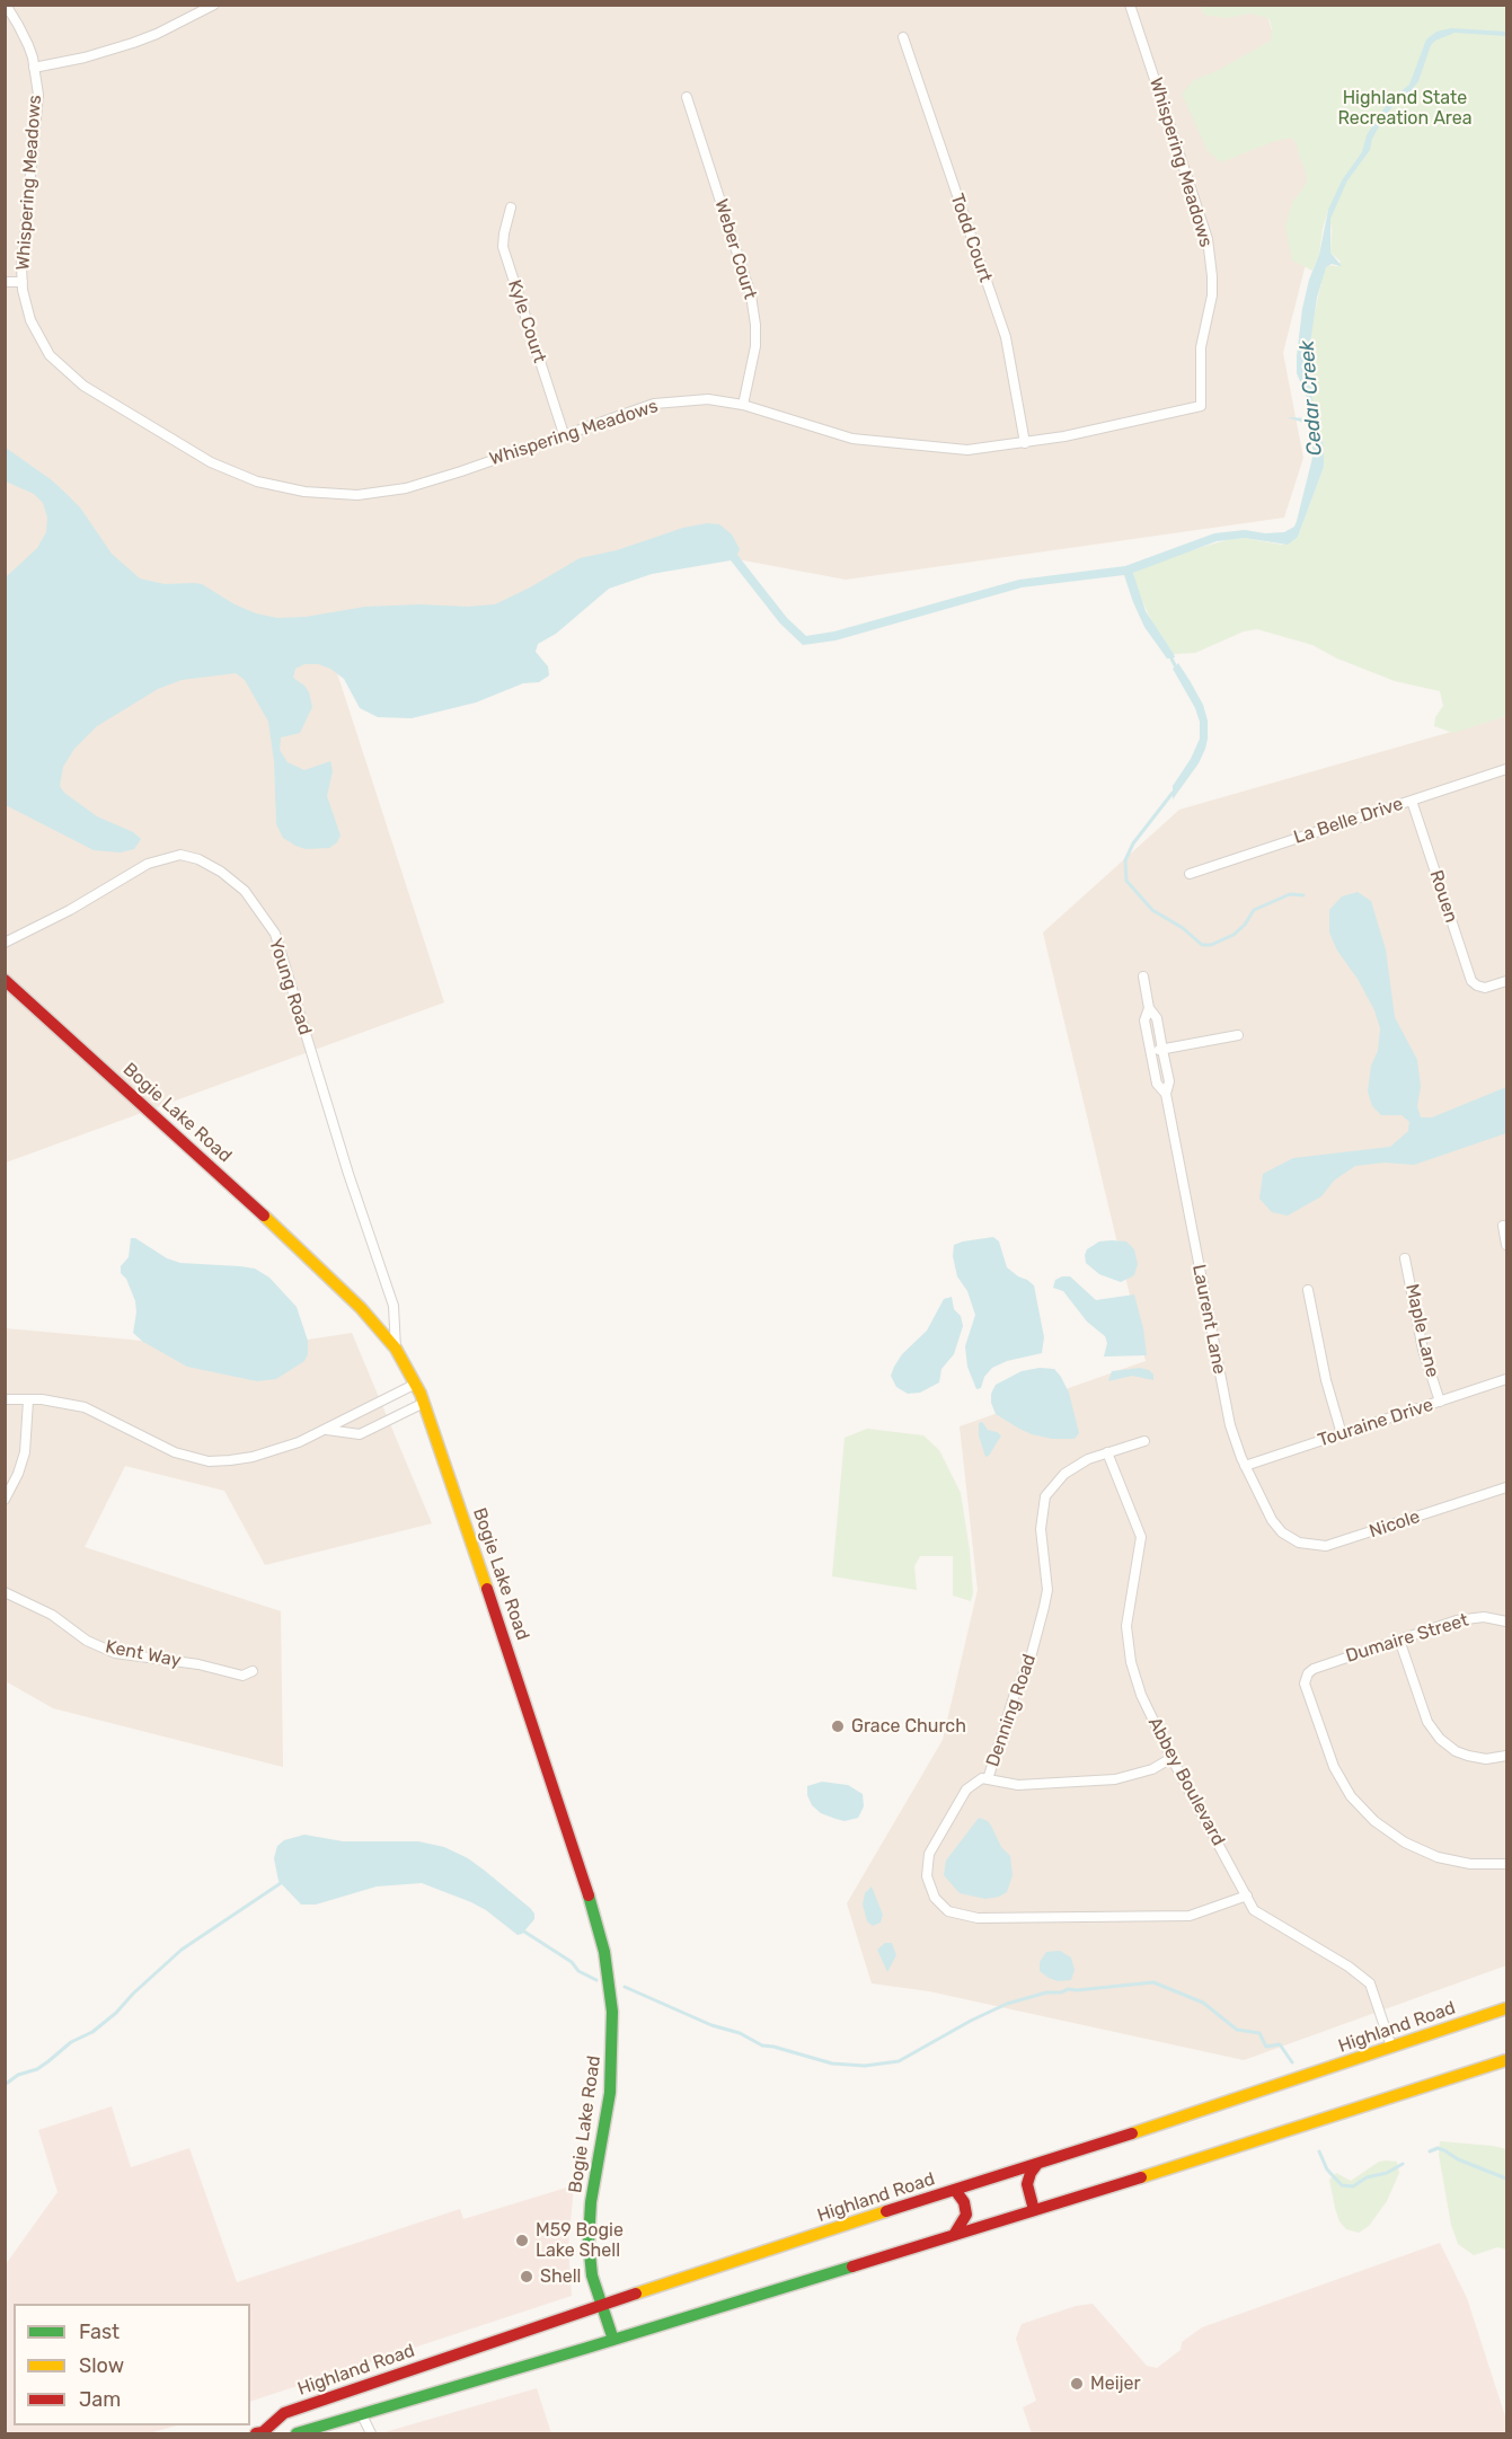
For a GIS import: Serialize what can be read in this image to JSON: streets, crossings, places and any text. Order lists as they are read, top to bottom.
{
  "streets": {
    "main road": ["Bogie Lake Road", "Highland Road"],
    "street": [
      "Whispering Meadows",
      "Todd Court",
      "Weber Court",
      "Kyle Court",
      "La Belle Drive",
      "Rouen",
      "Young Road",
      "Laurent Lane",
      "Maple Lane",
      "Touraine Drive",
      "Nicole",
      "Dumaire Street",
      "Kent Way",
      "Denning Road",
      "Abbey Boulevard"
    ]
  },
  "crossings": [
    ["Whispering Meadows", "Todd Court"],
    ["Whispering Meadows", "Weber Court"],
    ["Whispering Meadows", "Kyle Court"],
    ["La Belle Drive", "Rouen"],
    ["Young Road", "Bogie Lake Road"],
    ["Bogie Lake Road", "Highland Road"],
    ["Laurent Lane", "Touraine Drive"],
    ["Laurent Lane", "Nicole"],
    ["Maple Lane", "Touraine Drive"],
    ["Denning Road", "Abbey Boulevard"],
    ["Abbey Boulevard", "Highland Road"]
  ],
  "water": ["Cedar Creek"],
  "parks": ["Highland State Recreation Area"],
  "places": [
    "Grace Church",
    "M59 Bogie Lake Shell",
    "Shell",
    "Meijer"
  ],
  "legend": ["Fast", "Slow", "Jam"]
}
